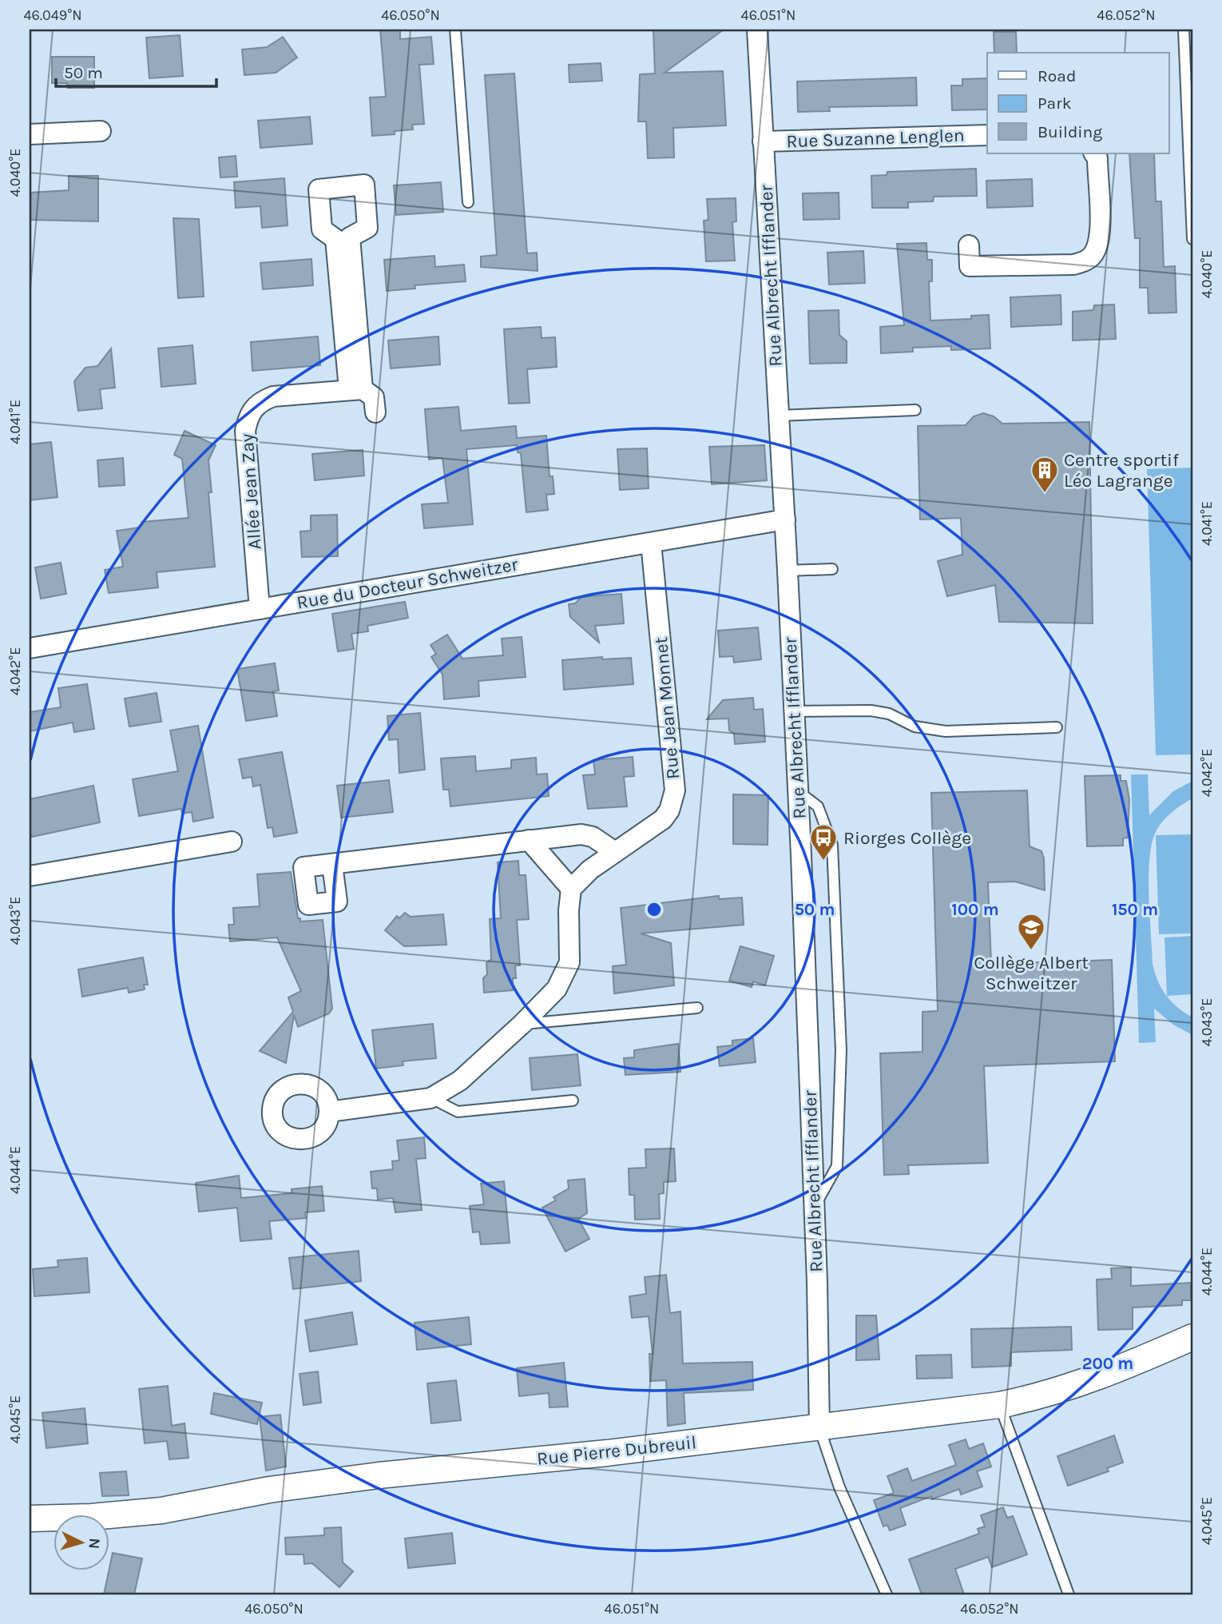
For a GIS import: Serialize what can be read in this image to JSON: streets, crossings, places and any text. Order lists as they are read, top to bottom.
{
  "streets": {
    "street": [
      "Rue Suzanne Lenglen",
      "Rue Albrecht Ifflander",
      "Allée Jean Zay",
      "Rue du Docteur Schweitzer",
      "Rue Jean Monnet",
      "Rue Pierre Dubreuil"
    ]
  },
  "crossings": [
    ["Rue Suzanne Lenglen", "Rue Albrecht Ifflander"],
    ["Rue Albrecht Ifflander", "Rue du Docteur Schweitzer"],
    ["Rue Albrecht Ifflander", "Rue Pierre Dubreuil"],
    ["Allée Jean Zay", "Rue du Docteur Schweitzer"],
    ["Rue du Docteur Schweitzer", "Rue Jean Monnet"]
  ],
  "places": {
    "building": ["Centre sportif Léo Lagrange"],
    "bus stop": ["Riorges Collège"],
    "school or university": ["Collège Albert Schweitzer"]
  },
  "legend": ["Road", "Park", "Building"],
  "scale_bar": "50 m",
  "north": "right",
  "coordinates": [
    "46.049°N",
    "46.050°N",
    "46.051°N",
    "46.052°N",
    "4.040°E",
    "4.041°E",
    "4.042°E",
    "4.043°E",
    "4.044°E",
    "4.045°E"
  ],
  "rings": [
    "50 m",
    "100 m",
    "150 m",
    "200 m"
  ]
}
